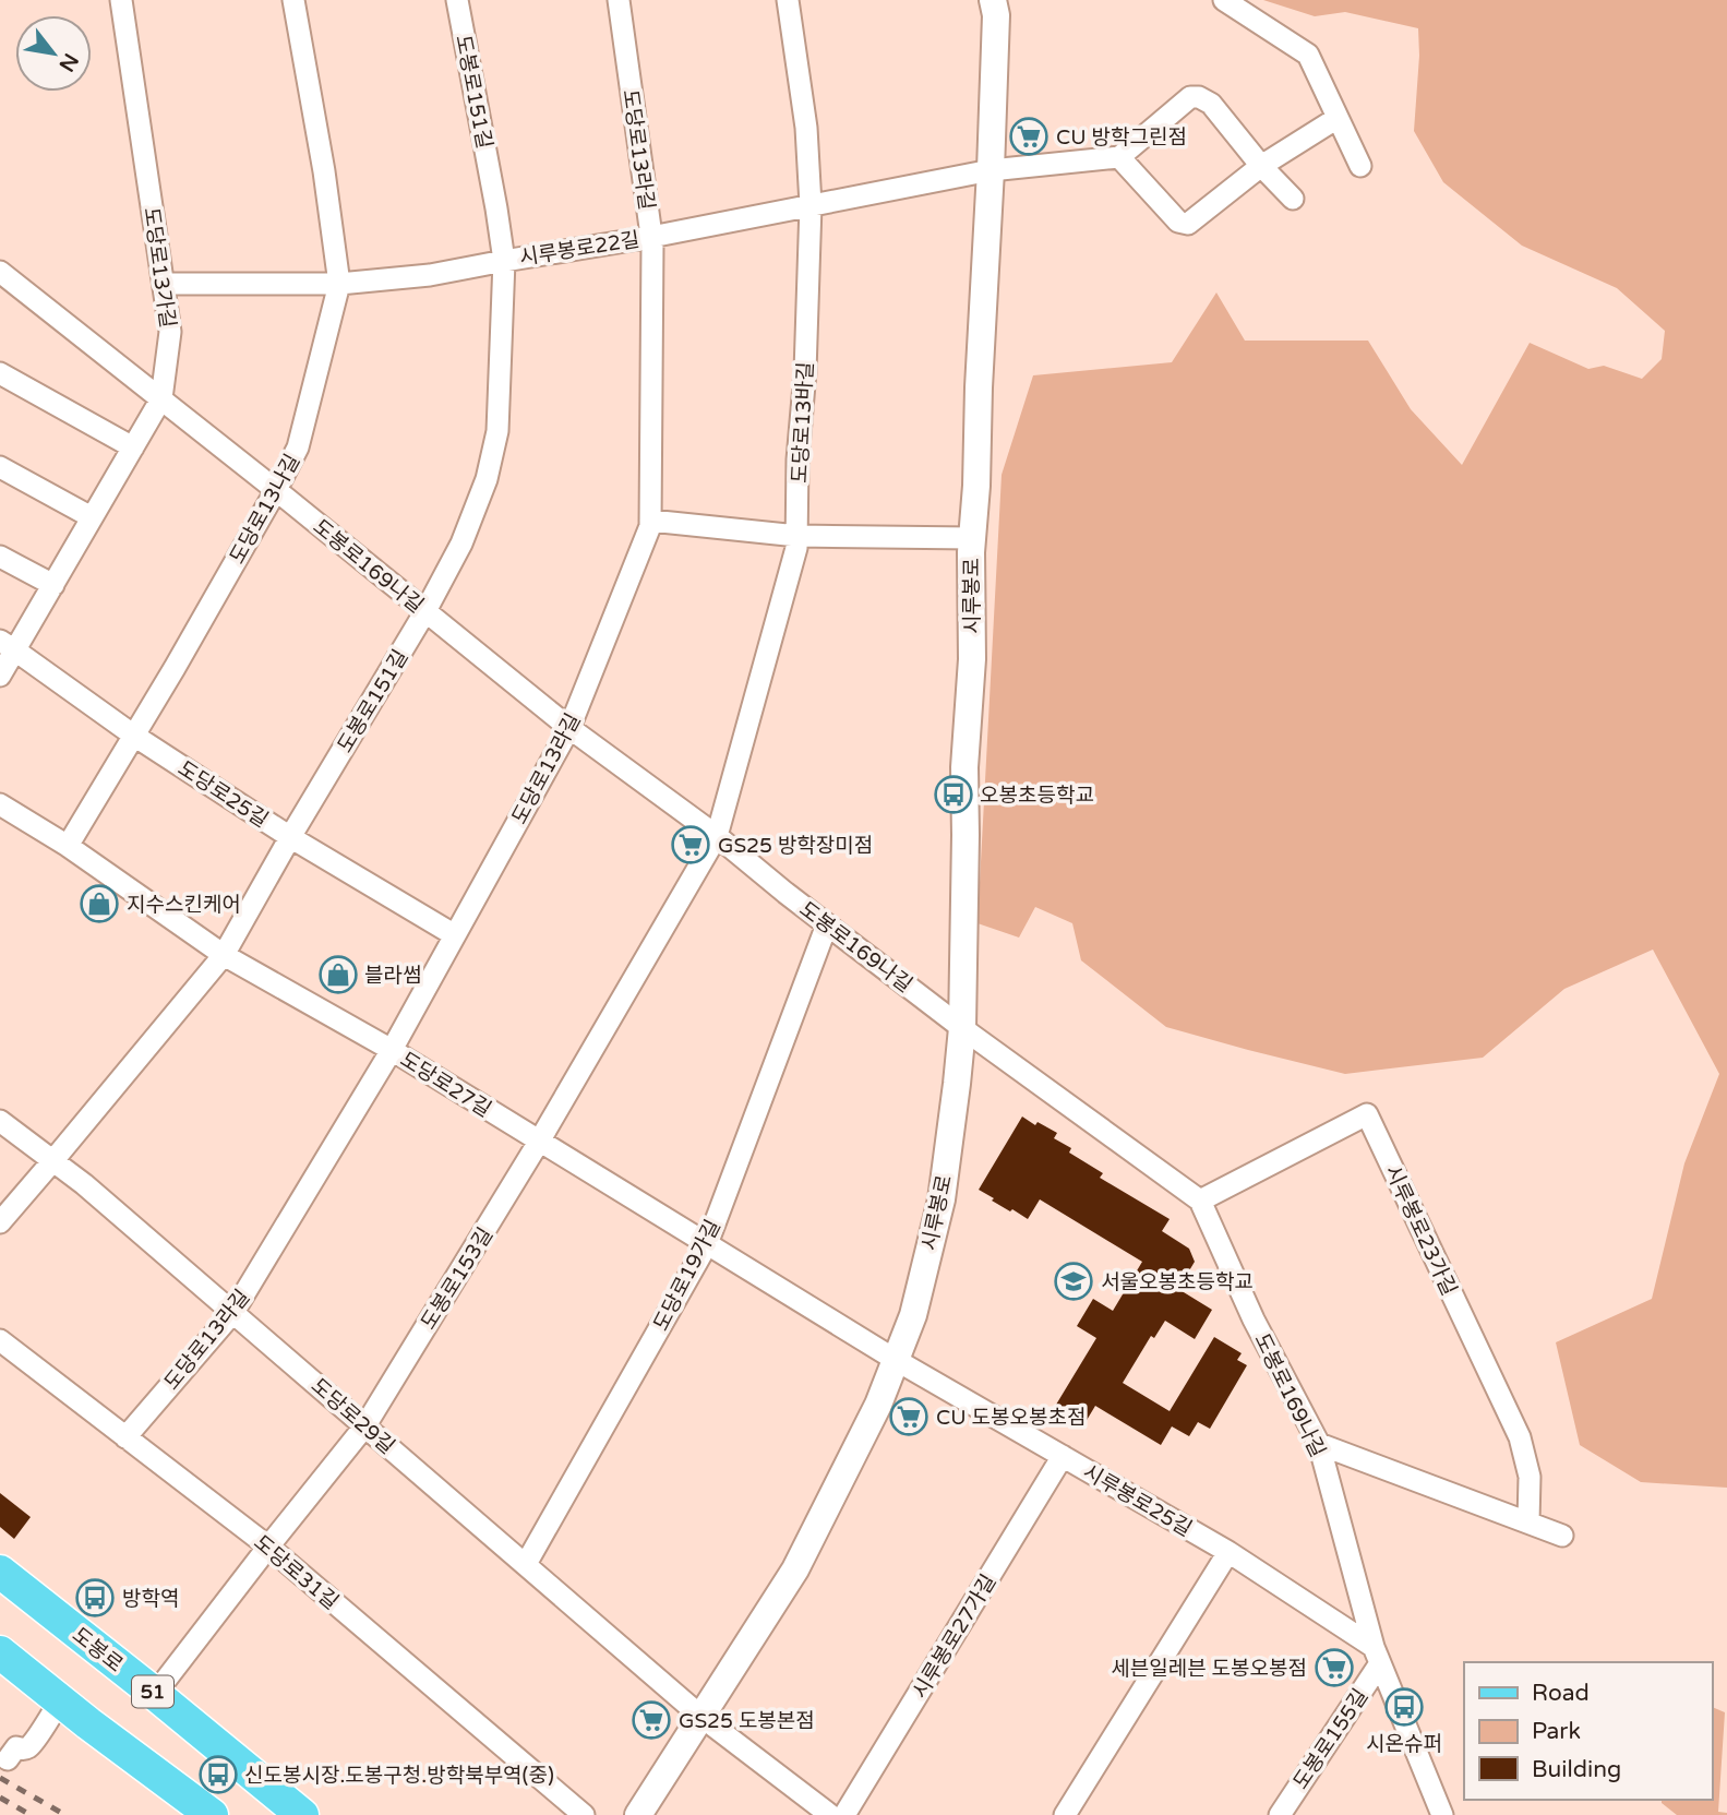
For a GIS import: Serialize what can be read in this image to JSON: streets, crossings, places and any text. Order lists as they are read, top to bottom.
{
  "streets": {
    "main road": ["도봉로", "51"],
    "street": [
      "도봉로151길",
      "도당로13라길",
      "시루봉로22길",
      "도당로13가길",
      "도당로13바길",
      "도당로13나길",
      "도봉로169나길",
      "시루봉로",
      "도당로25길",
      "도당로27길",
      "시루봉로23가길",
      "도당로19가길",
      "도봉로153길",
      "도당로29길",
      "시루봉로25길",
      "도당로31길",
      "시루봉로27가길",
      "도봉로155길"
    ]
  },
  "crossings": [
    ["도봉로151길", "시루봉로22길"],
    ["도봉로151길", "도봉로169나길"],
    ["도봉로151길", "도당로25길"],
    ["도봉로151길", "도당로27길"],
    ["도봉로151길", "도당로29길"],
    ["도당로13라길", "시루봉로22길"],
    ["도당로13라길", "도봉로169나길"],
    ["도당로13라길", "시루봉로"],
    ["도당로13라길", "도당로25길"],
    ["도당로13라길", "도당로27길"],
    ["도당로13라길", "도당로29길"],
    ["도당로13라길", "도당로31길"],
    ["시루봉로22길", "도당로13가길"],
    ["시루봉로22길", "도당로13바길"],
    ["시루봉로22길", "도당로13나길"],
    ["시루봉로22길", "시루봉로"],
    ["도당로13가길", "도봉로169나길"],
    ["도당로13가길", "도당로25길"],
    ["도당로13바길", "도봉로169나길"],
    ["도당로13바길", "시루봉로"],
    ["도당로13바길", "도봉로153길"],
    ["도당로13나길", "도봉로169나길"],
    ["도당로13나길", "도당로25길"],
    ["도당로13나길", "도당로27길"],
    ["도봉로169나길", "시루봉로"],
    ["도봉로169나길", "시루봉로23가길"],
    ["도봉로169나길", "도당로19가길"],
    ["도봉로169나길", "도봉로153길"],
    ["도봉로169나길", "시루봉로25길"],
    ["도봉로169나길", "도봉로155길"],
    ["시루봉로", "도당로27길"],
    ["시루봉로", "도당로29길"],
    ["시루봉로", "시루봉로25길"],
    ["도당로27길", "도당로19가길"],
    ["도당로27길", "도봉로153길"],
    ["도당로27길", "시루봉로25길"],
    ["도당로19가길", "도당로29길"],
    ["도봉로153길", "도당로29길"],
    ["도봉로153길", "도당로31길"],
    ["도봉로153길", "도봉로"],
    ["시루봉로25길", "시루봉로27가길"],
    ["시루봉로25길", "도봉로155길"]
  ],
  "places": {
    "supermarket": [
      "CU 방학그린점",
      "GS25 방학장미점",
      "CU 도봉오봉초점",
      "세븐일레븐 도봉오봉점",
      "GS25 도봉본점"
    ],
    "bus stop": [
      "오봉초등학교",
      "방학역",
      "시온슈퍼",
      "신도봉시장.도봉구청.방학북부역(중)"
    ],
    "shop": ["지수스킨케어", "블라썸"],
    "school or university": ["서울오봉초등학교"]
  },
  "legend": ["Road", "Park", "Building"],
  "north": "bottom right"
}
